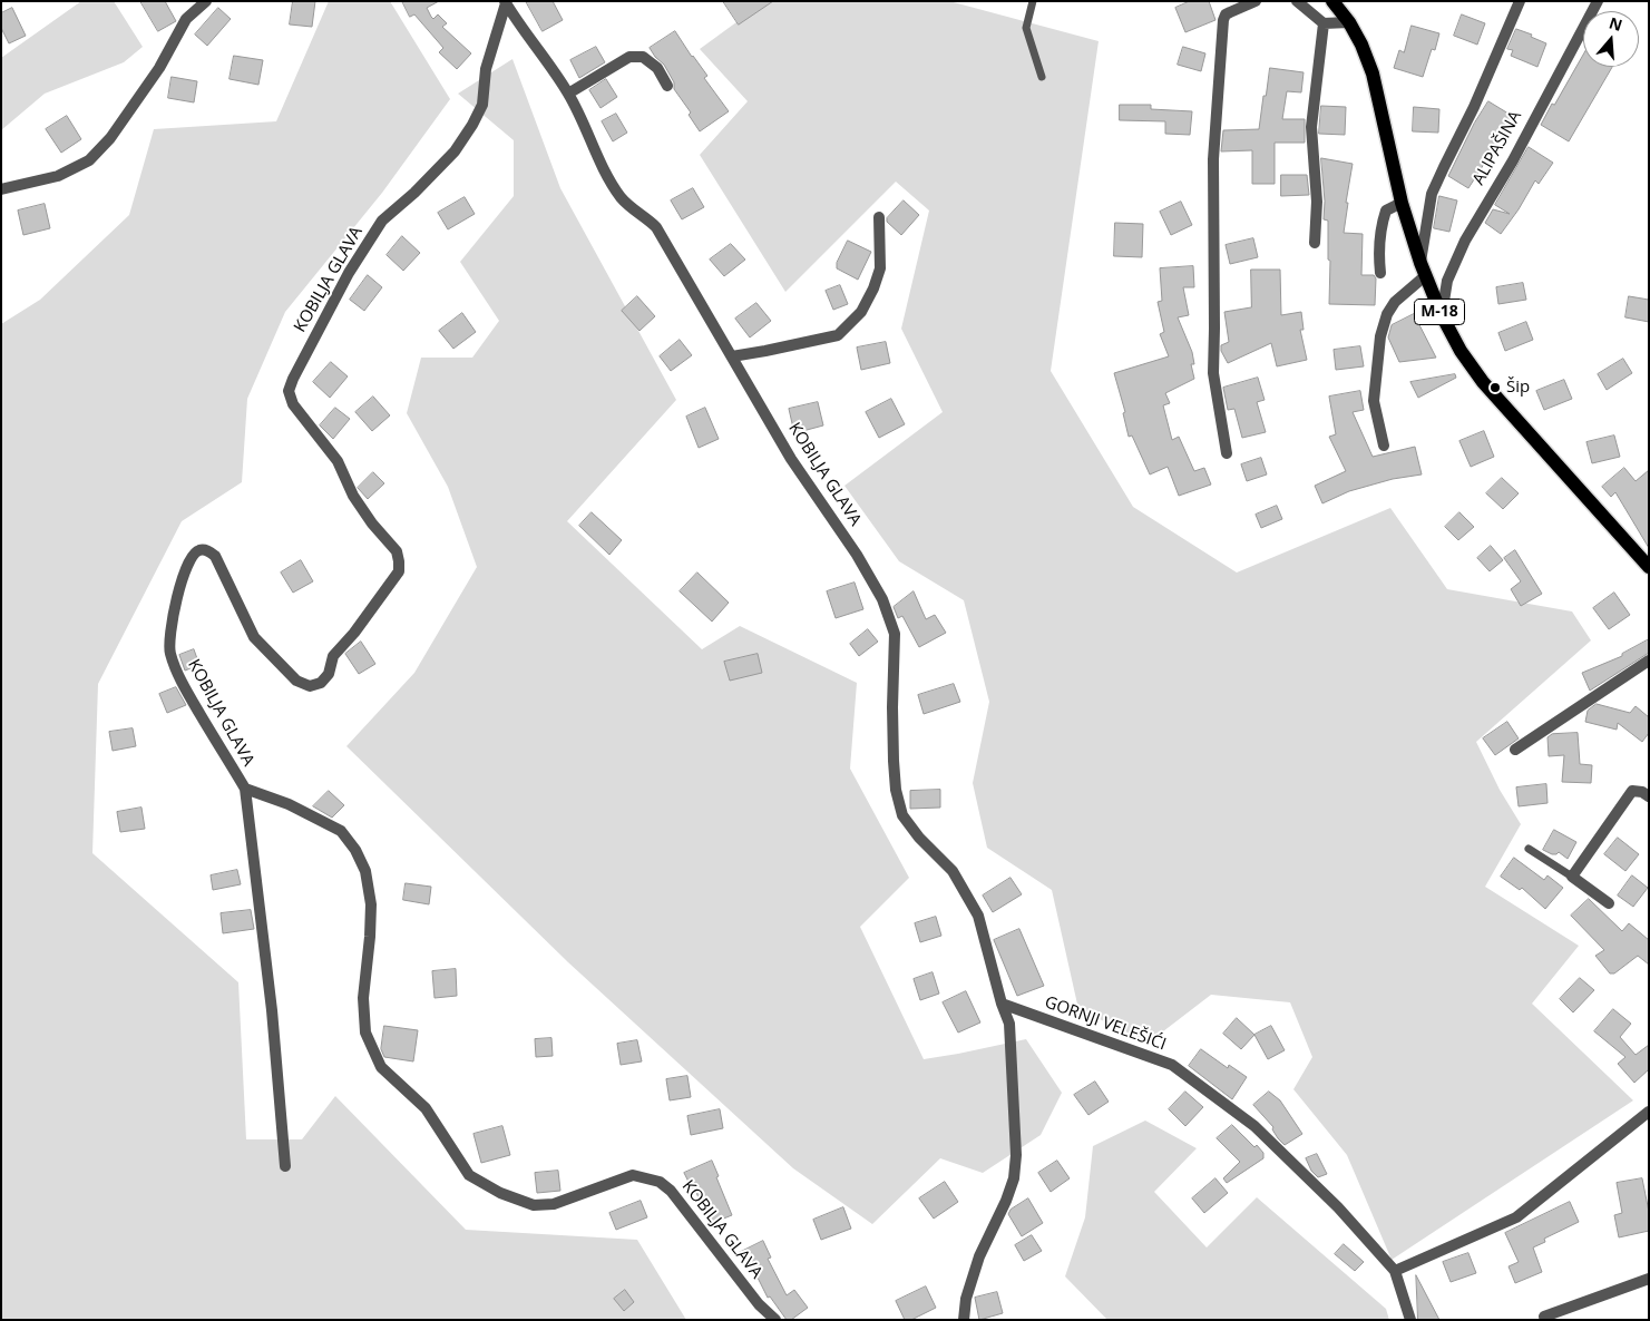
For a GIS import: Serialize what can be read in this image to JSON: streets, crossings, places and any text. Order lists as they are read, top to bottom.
{
  "streets": {
    "main road": ["M-18"],
    "street": ["ALIPAŠINA", "KOBILJA GLAVA", "GORNJI VELEŠIĆI"]
  },
  "crossings": [
    ["ALIPAŠINA", "M-18"],
    ["KOBILJA GLAVA", "GORNJI VELEŠIĆI"]
  ],
  "places": ["Šip"],
  "north": "top"
}
